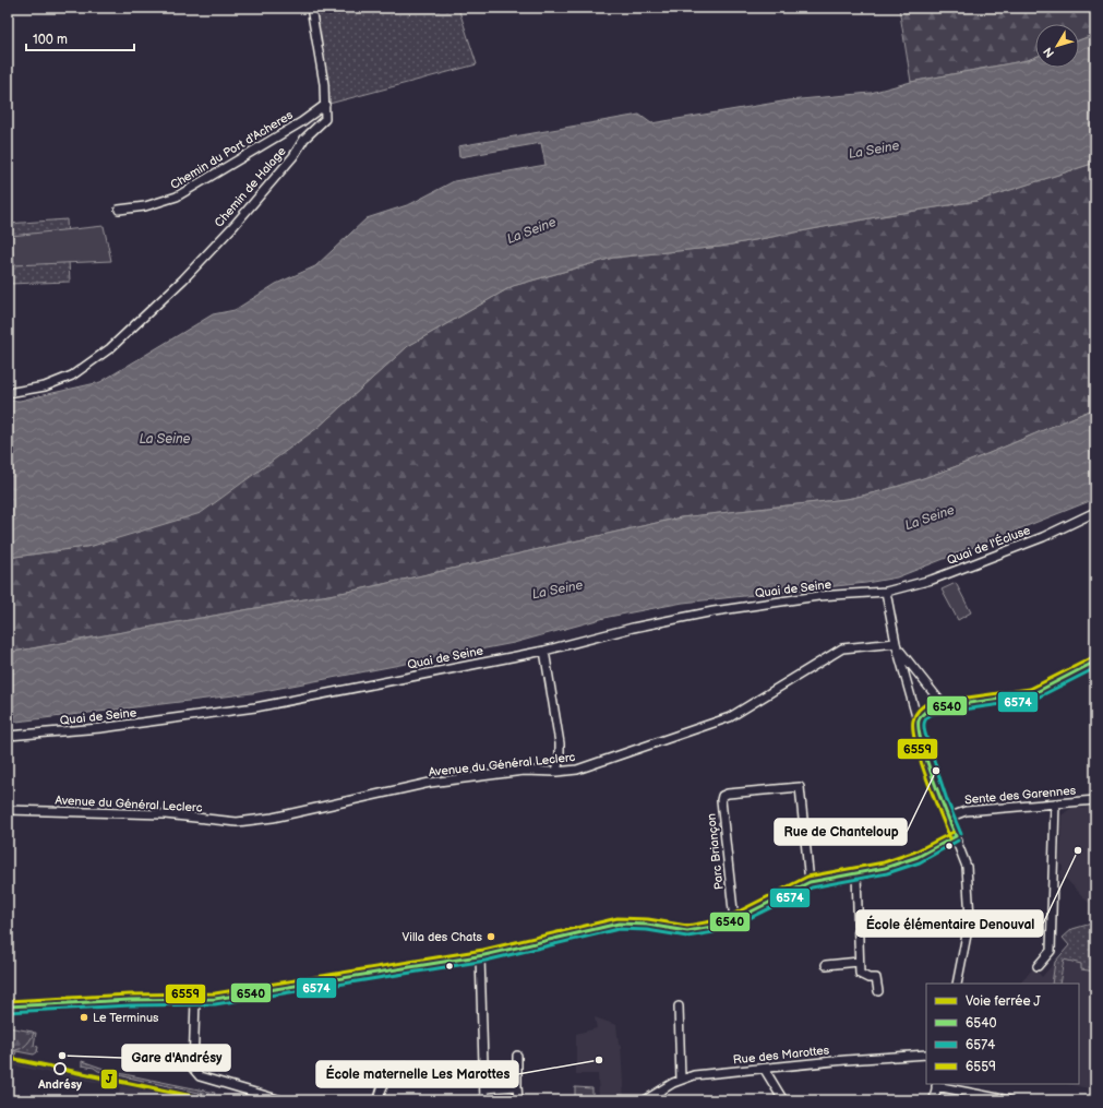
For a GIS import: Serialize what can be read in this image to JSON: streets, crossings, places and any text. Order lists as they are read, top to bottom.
{
  "streets": {
    "street": [
      "Chemin du Port d'Acheres",
      "Chemin de Halage",
      "Quai de l'Écluse",
      "Quai de Seine",
      "Avenue du Général Leclerc",
      "Sente des Garennes",
      "Parc Briançon",
      "Rue des Marottes"
    ]
  },
  "crossings": [
    ["Chemin du Port d'Acheres", "Chemin de Halage"],
    ["Quai de l'Écluse", "Quai de Seine"]
  ],
  "water": ["La Seine"],
  "places": [
    "Rue de Chanteloup",
    "École élémentaire Denouval",
    "Villa des Chats",
    "Le Terminus",
    "Gare d'Andrésy",
    "École maternelle Les Marottes",
    "Andrésy"
  ],
  "lines": [
    "transit line 6559",
    "transit line 6540",
    "transit line 6574",
    "rail line J"
  ],
  "legend": [
    "Voie ferrée J",
    "6540",
    "6574",
    "6559"
  ],
  "scale_bar": "100 m",
  "north": "bottom left"
}
